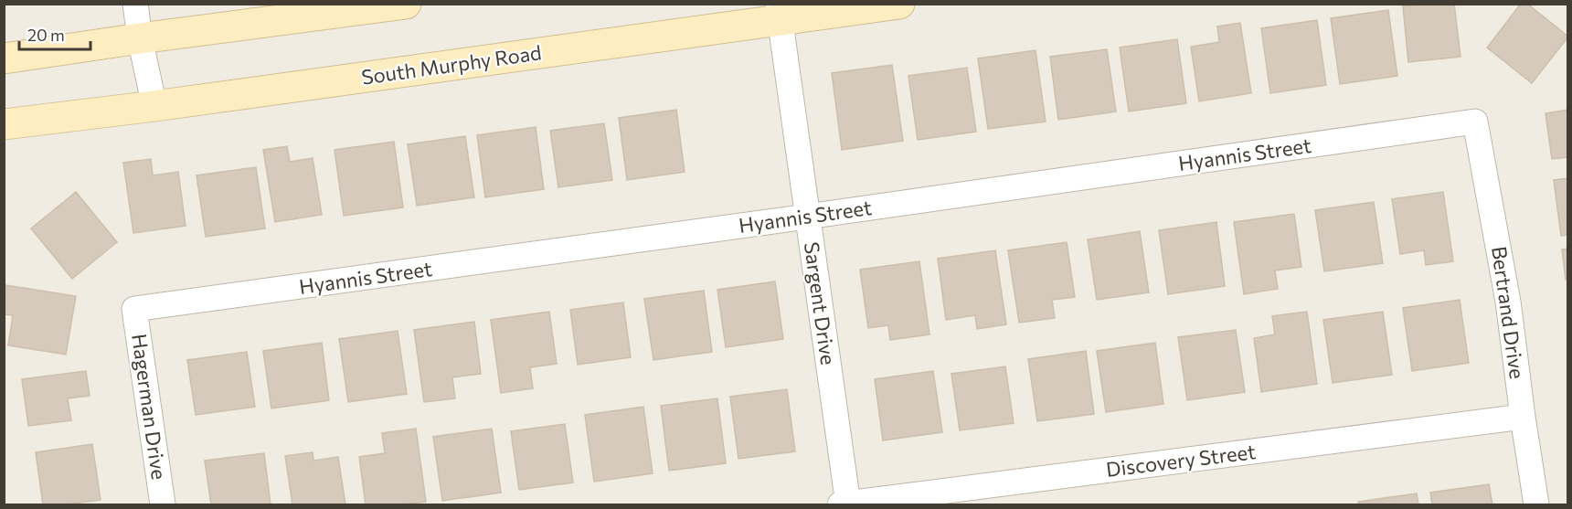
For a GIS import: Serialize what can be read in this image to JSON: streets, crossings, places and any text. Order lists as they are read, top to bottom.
{
  "streets": {
    "main road": ["South Murphy Road"],
    "street": [
      "Hyannis Street",
      "Sargent Drive",
      "Bertrand Drive",
      "Hagerman Drive",
      "Discovery Street"
    ]
  },
  "crossings": [
    ["South Murphy Road", "Sargent Drive"],
    ["Hyannis Street", "Sargent Drive"],
    ["Hyannis Street", "Bertrand Drive"],
    ["Hyannis Street", "Hagerman Drive"],
    ["Sargent Drive", "Discovery Street"],
    ["Bertrand Drive", "Discovery Street"]
  ],
  "scale_bar": "20 m"
}
